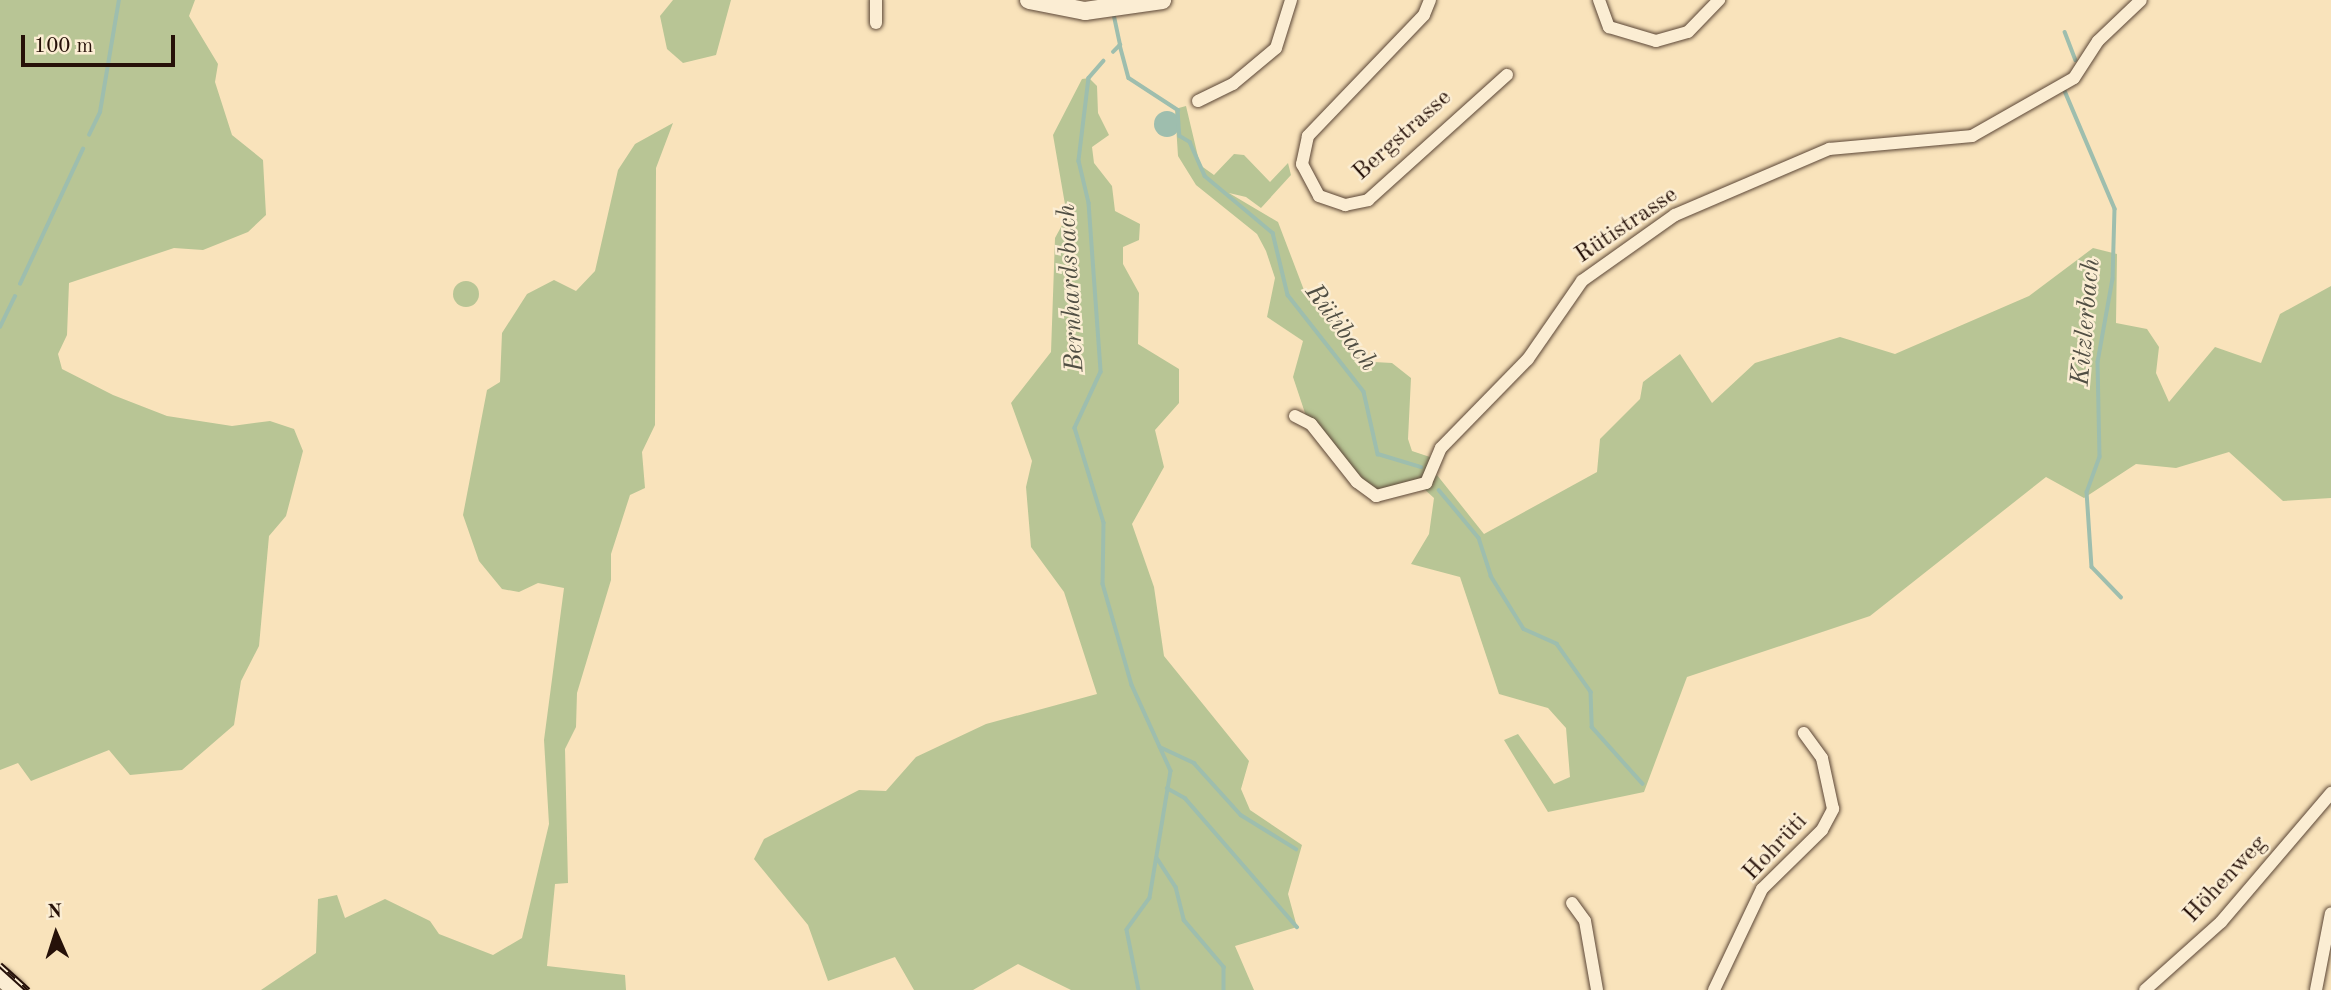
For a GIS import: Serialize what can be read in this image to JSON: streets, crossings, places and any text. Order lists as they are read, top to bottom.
{
  "streets": {
    "street": [
      "Bergstrasse",
      "Rütistrasse",
      "Hohrüti",
      "Höhenweg"
    ]
  },
  "water": ["Bernhardsbach", "Kitzlerbach", "Rütibach"],
  "scale_bar": "100 m",
  "north": "top"
}
